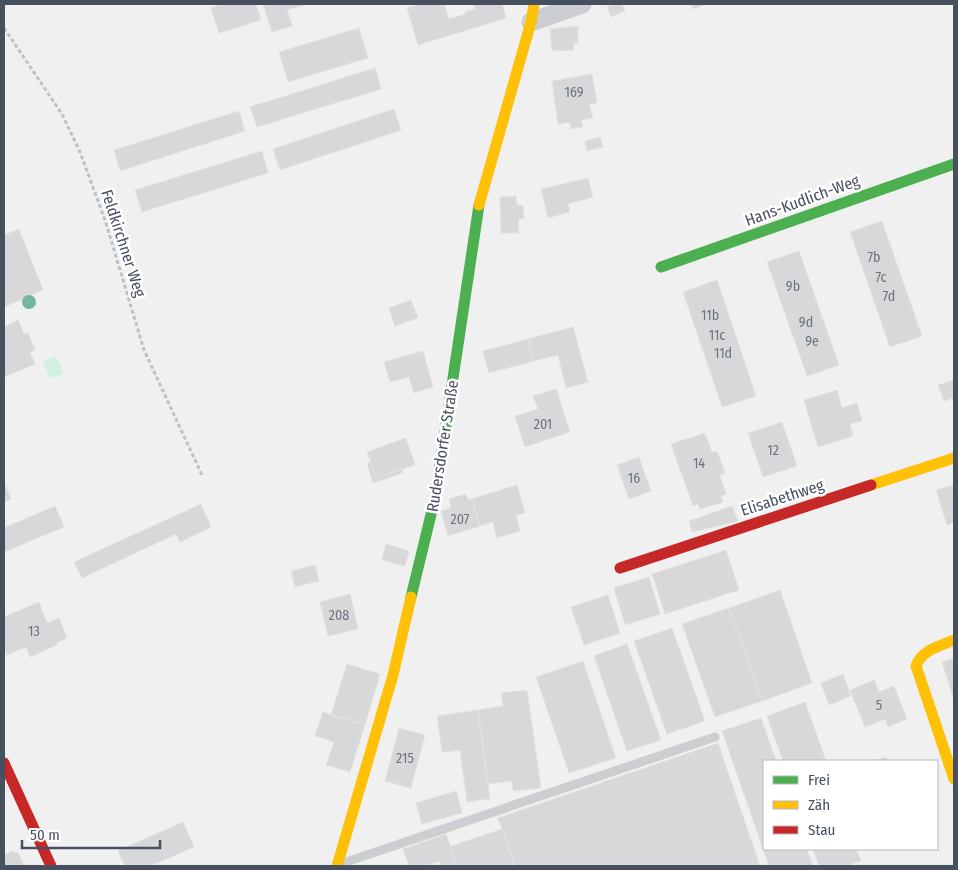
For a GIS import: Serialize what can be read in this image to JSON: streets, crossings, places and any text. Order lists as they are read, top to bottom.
{
  "streets": {
    "street": ["Hans-Kudlich-Weg", "Rudersdorfer Straße", "Elisabethweg"],
    "path": ["Feldkirchner Weg"]
  },
  "house_numbers": [
    "169",
    "7b",
    "7c",
    "9b",
    "7d",
    "11b",
    "9d",
    "11c",
    "9e",
    "11d",
    "201",
    "12",
    "14",
    "16",
    "207",
    "208",
    "13",
    "5",
    "215"
  ],
  "legend": ["Frei", "Zäh", "Stau"],
  "scale_bar": "50 m"
}
